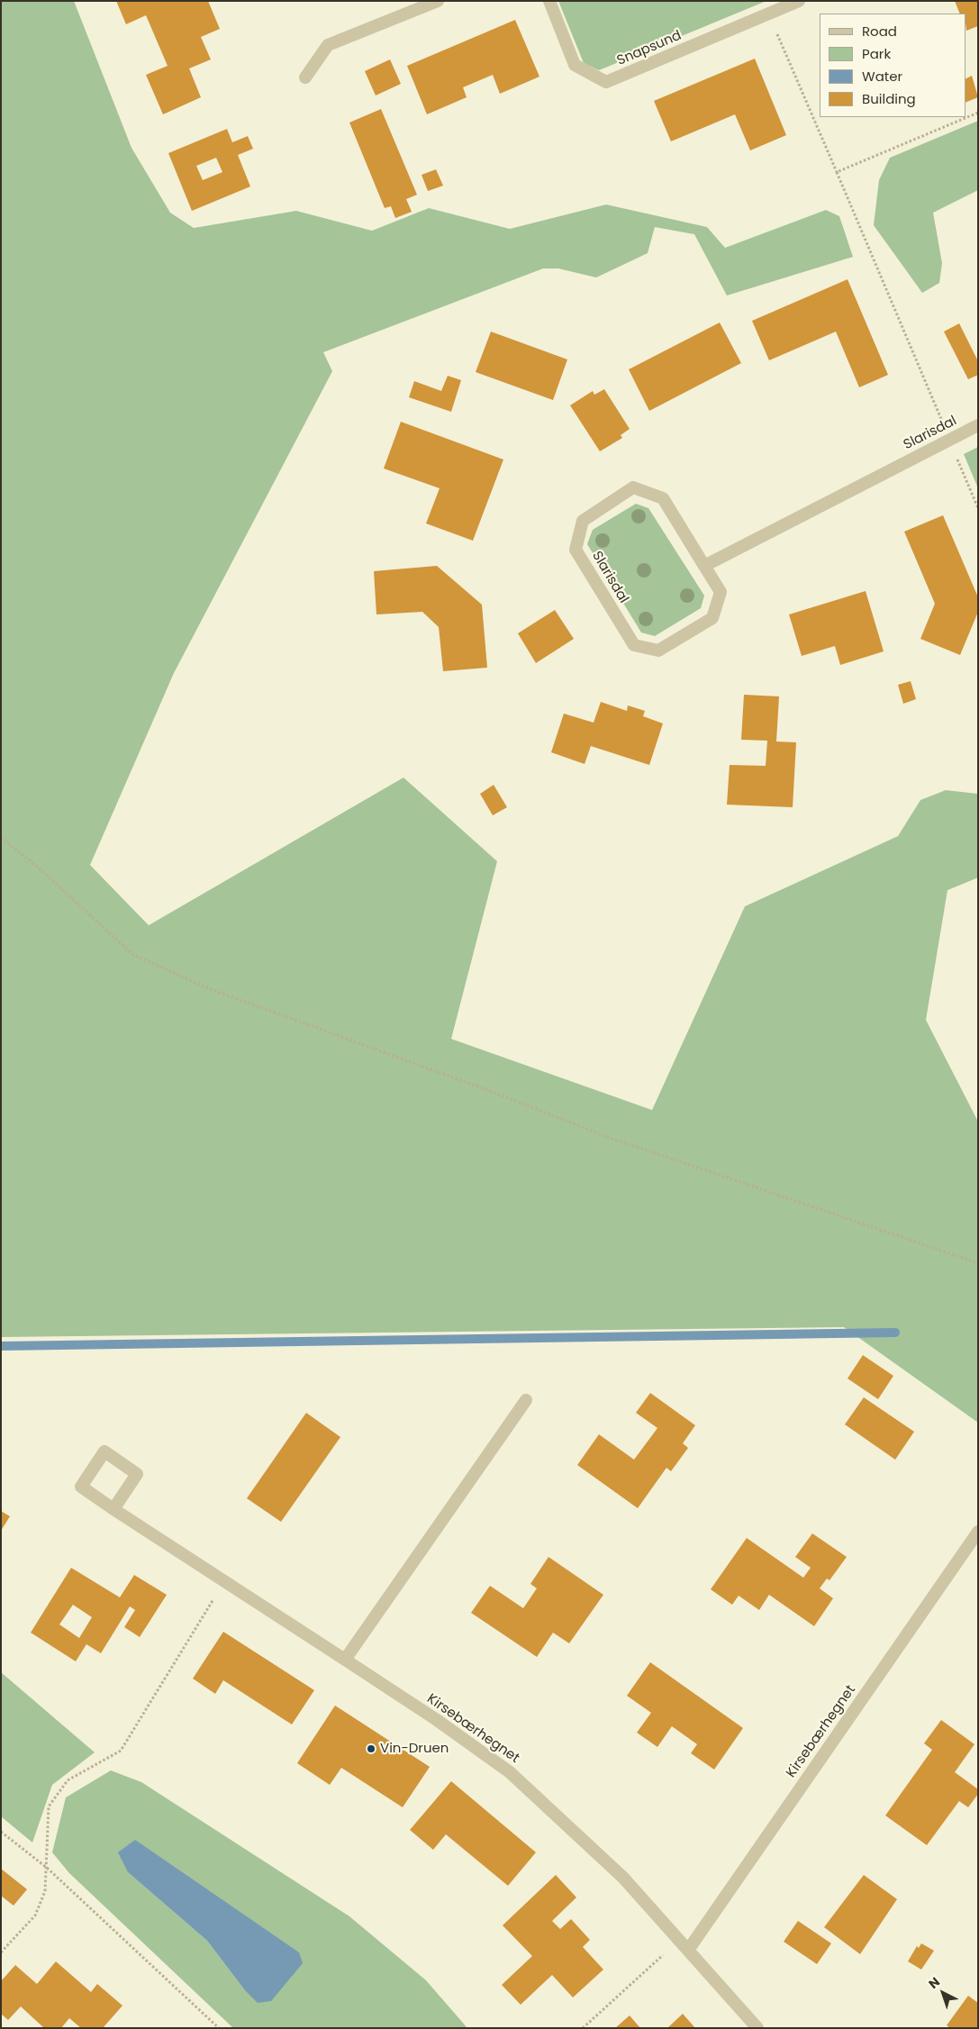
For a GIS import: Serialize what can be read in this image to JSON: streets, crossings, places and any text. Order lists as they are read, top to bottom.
{
  "streets": {
    "street": ["Snapsund", "Slarisdal", "Kirsebærhegnet"]
  },
  "places": ["Vin-Druen"],
  "legend": [
    "Road",
    "Park",
    "Water",
    "Building"
  ],
  "north": "top left"
}
